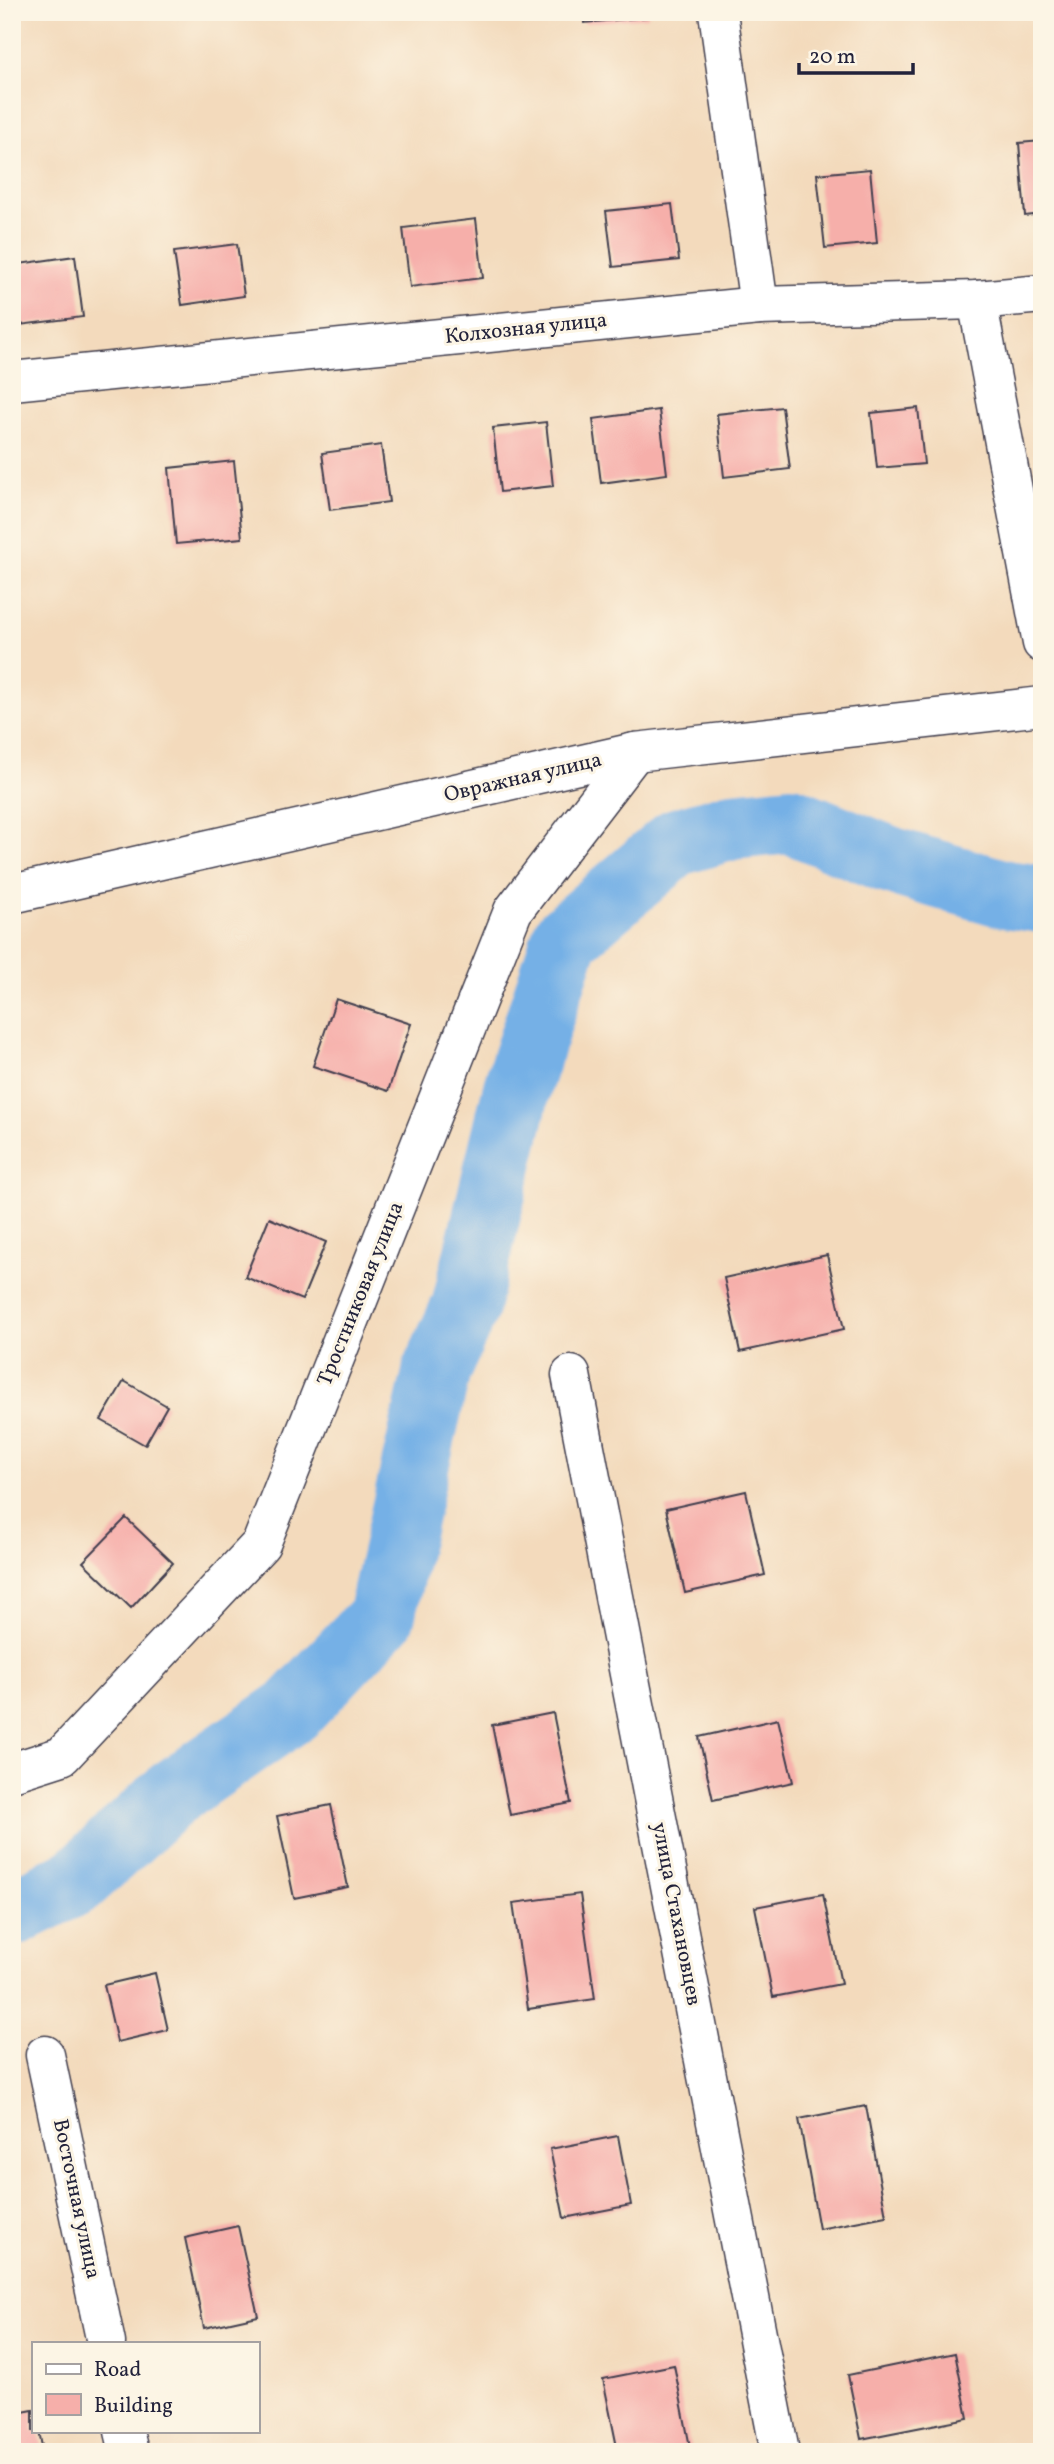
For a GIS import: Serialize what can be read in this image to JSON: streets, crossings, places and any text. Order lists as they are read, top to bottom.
{
  "streets": {
    "street": [
      "Колхозная улица",
      "Овражная улица",
      "Тростниковая улица",
      "улица Стахановцев",
      "Восточная улица"
    ]
  },
  "crossings": [
    ["Овражная улица", "Тростниковая улица"]
  ],
  "legend": ["Road", "Building"],
  "scale_bar": "20 m"
}
